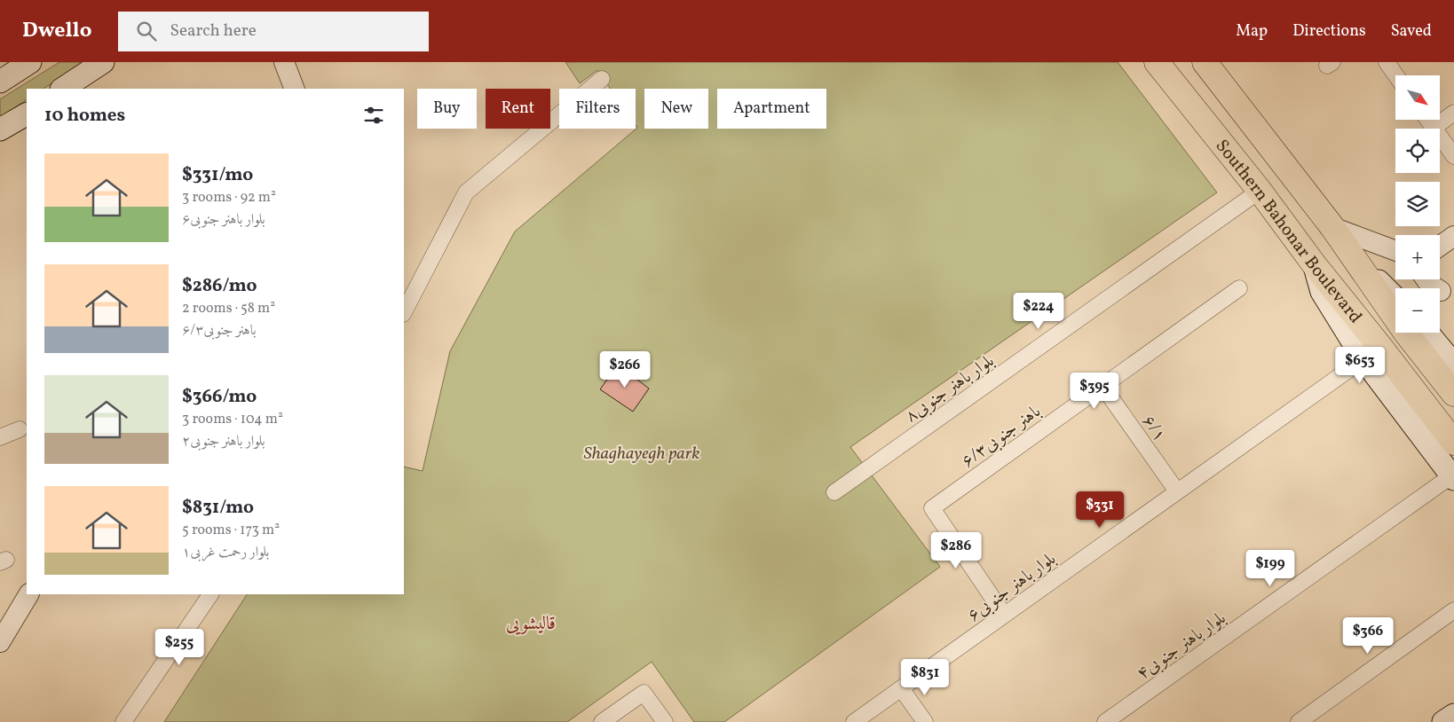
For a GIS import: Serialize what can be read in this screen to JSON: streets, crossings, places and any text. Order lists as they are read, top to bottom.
{
  "streets": {
    "main road": ["Southern Bahonar Boulevard"],
    "street": [
      "۸بلوار باهنر جنوبی",
      "۶/۱",
      "۶/۳باهنر جنوبی",
      "بلوار باهنر جنوبی۶",
      "بلوار باهنر جنوبی۴"
    ]
  },
  "crossings": [
    ["Southern Bahonar Boulevard", "۸بلوار باهنر جنوبی"],
    ["۶/۱", "۶/۳باهنر جنوبی"],
    ["۶/۱", "بلوار باهنر جنوبی۶"],
    ["۶/۳باهنر جنوبی", "بلوار باهنر جنوبی۶"]
  ],
  "districts": ["قالیشویی"],
  "parks": ["Shaghayegh park"],
  "north": "bottom right",
  "page": {
    "header": "Dwello",
    "search": "Search here",
    "nav": ["Map", "Directions", "Saved"],
    "map_buttons": ["+", "−"],
    "chip": [
      "Buy",
      "Rent",
      "Filters",
      "New",
      "Apartment"
    ],
    "heading": "10 homes",
    "list": [
      {
        "name": "$331/mo",
        "note": "3 rooms · 92 m² · بلوار باهنر جنوبی۶"
      },
      {
        "name": "$286/mo",
        "note": "2 rooms · 58 m² · ۶/۳باهنر جنوبی"
      },
      {
        "name": "$366/mo",
        "note": "3 rooms · 104 m² · بلوار باهنر جنوبی۲"
      },
      {
        "name": "$831/mo",
        "note": "5 rooms · 173 m² · بلوار رحمت غربی۱"
      }
    ],
    "price": [
      "$224",
      "$653",
      "$266",
      "$395",
      "$331",
      "$286",
      "$199",
      "$366",
      "$255",
      "$831"
    ]
  }
}
